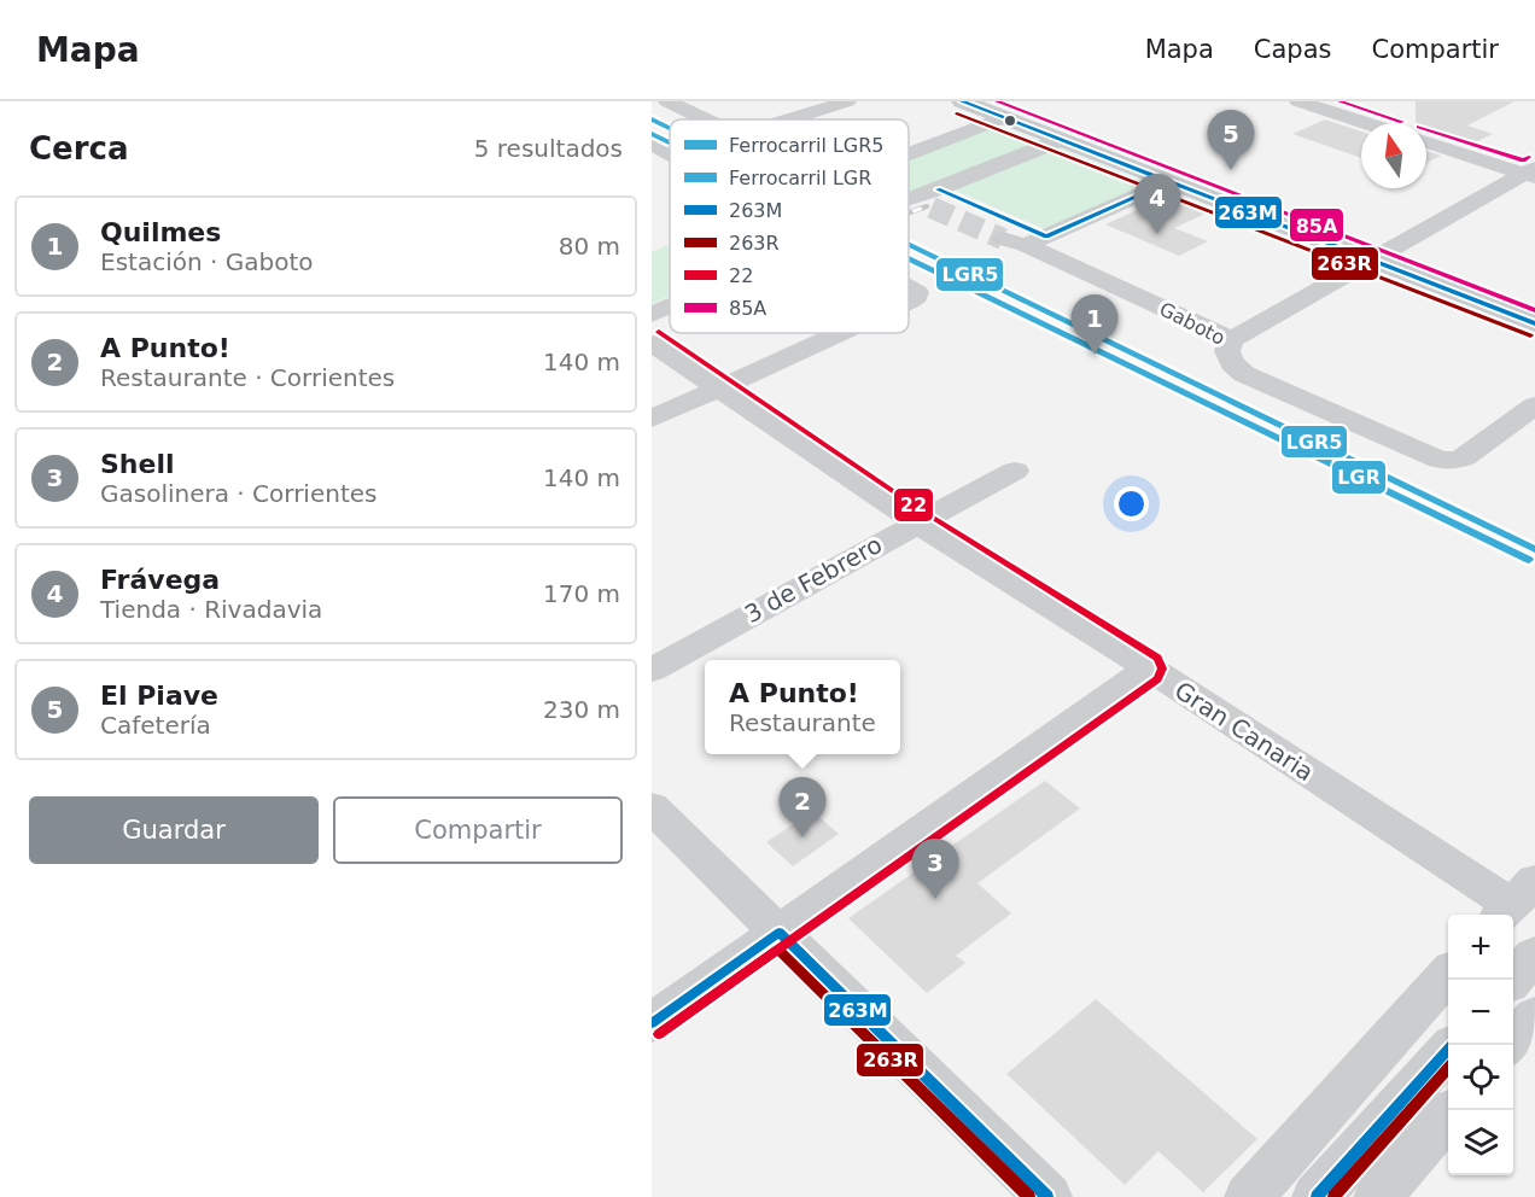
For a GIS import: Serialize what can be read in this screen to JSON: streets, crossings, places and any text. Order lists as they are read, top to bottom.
{
  "streets": {
    "street": ["Gaboto", "3 de Febrero", "Gran Canaria"]
  },
  "crossings": [
    ["3 de Febrero", "Gran Canaria"]
  ],
  "lines": [
    "transit line 263M",
    "transit line 85A",
    "transit line 263R",
    "rail line LGR5",
    "rail line LGR",
    "transit line 22"
  ],
  "legend": [
    "Ferrocarril LGR5",
    "Ferrocarril LGR",
    "263M",
    "263R",
    "22",
    "85A"
  ],
  "north": "top",
  "page": {
    "header": "Mapa",
    "nav": ["Mapa", "Capas", "Compartir"],
    "heading": ["Cerca", "5 resultados"],
    "pins": [
      "5",
      "4",
      "1",
      "2",
      "3"
    ],
    "list": [
      {
        "mark": "1",
        "name": "Quilmes",
        "note": "Estación · Gaboto",
        "value": "80 m"
      },
      {
        "mark": "2",
        "name": "A Punto!",
        "note": "Restaurante · Corrientes",
        "value": "140 m"
      },
      {
        "mark": "3",
        "name": "Shell",
        "note": "Gasolinera · Corrientes",
        "value": "140 m"
      },
      {
        "mark": "4",
        "name": "Frávega",
        "note": "Tienda · Rivadavia",
        "value": "170 m"
      },
      {
        "mark": "5",
        "name": "El Piave",
        "note": "Cafetería",
        "value": "230 m"
      }
    ],
    "popup": ["A Punto!", "Restaurante"],
    "buttons": ["Guardar", "Compartir"],
    "map_buttons": ["+", "−"]
  }
}
